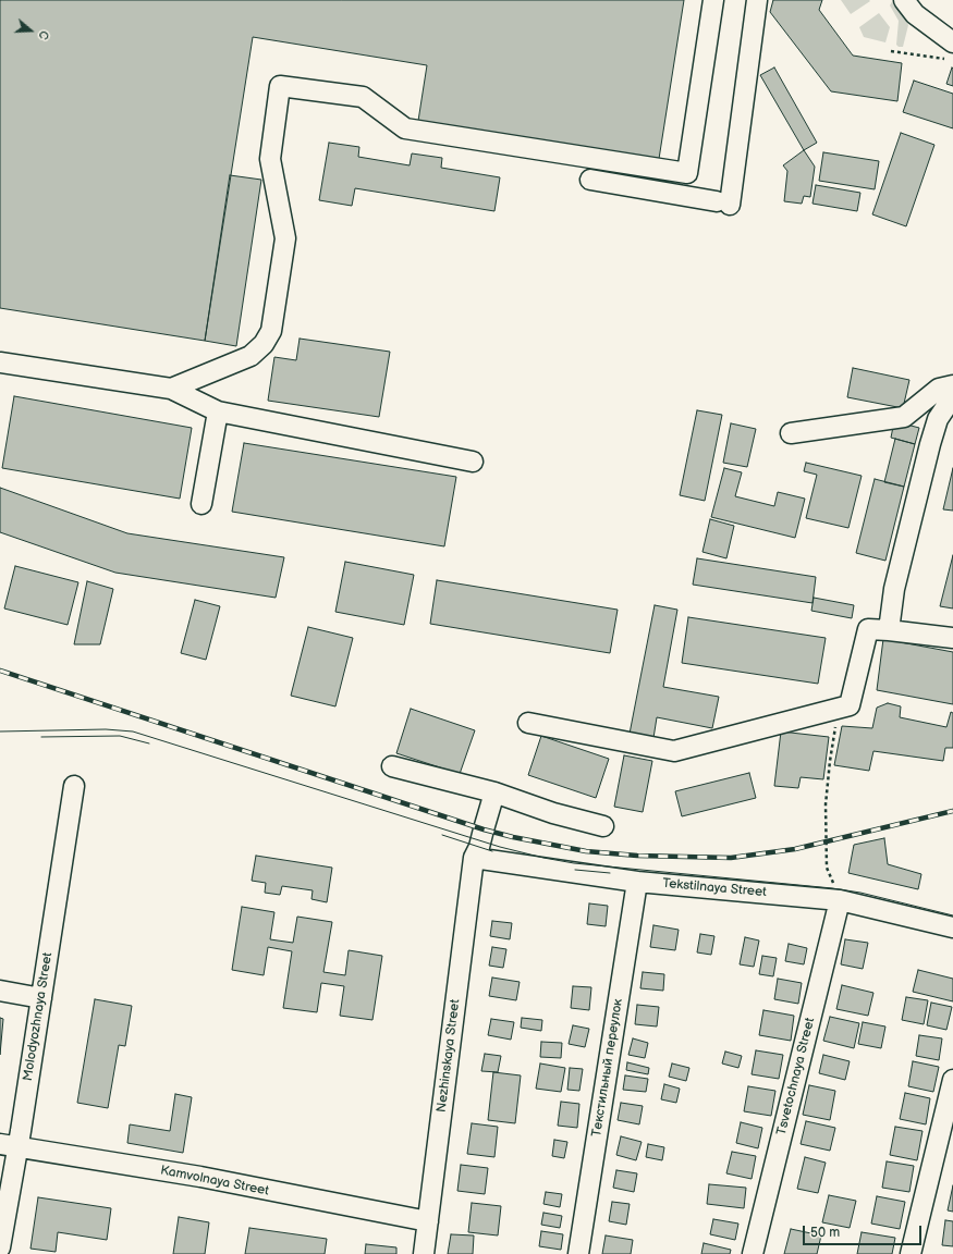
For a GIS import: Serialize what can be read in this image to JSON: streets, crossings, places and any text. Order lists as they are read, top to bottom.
{
  "streets": {
    "street": [
      "Tekstilnaya Street",
      "Molodyozhnaya Street",
      "Nezhinskaya Street",
      "Текстильный переулок",
      "Tsvetochnaya Street",
      "Kamvolnaya Street"
    ]
  },
  "crossings": [
    ["Tekstilnaya Street", "Nezhinskaya Street"],
    ["Tekstilnaya Street", "Текстильный переулок"],
    ["Tekstilnaya Street", "Tsvetochnaya Street"],
    ["Molodyozhnaya Street", "Kamvolnaya Street"],
    ["Nezhinskaya Street", "Kamvolnaya Street"]
  ],
  "scale_bar": "50 m",
  "north": "right"
}
